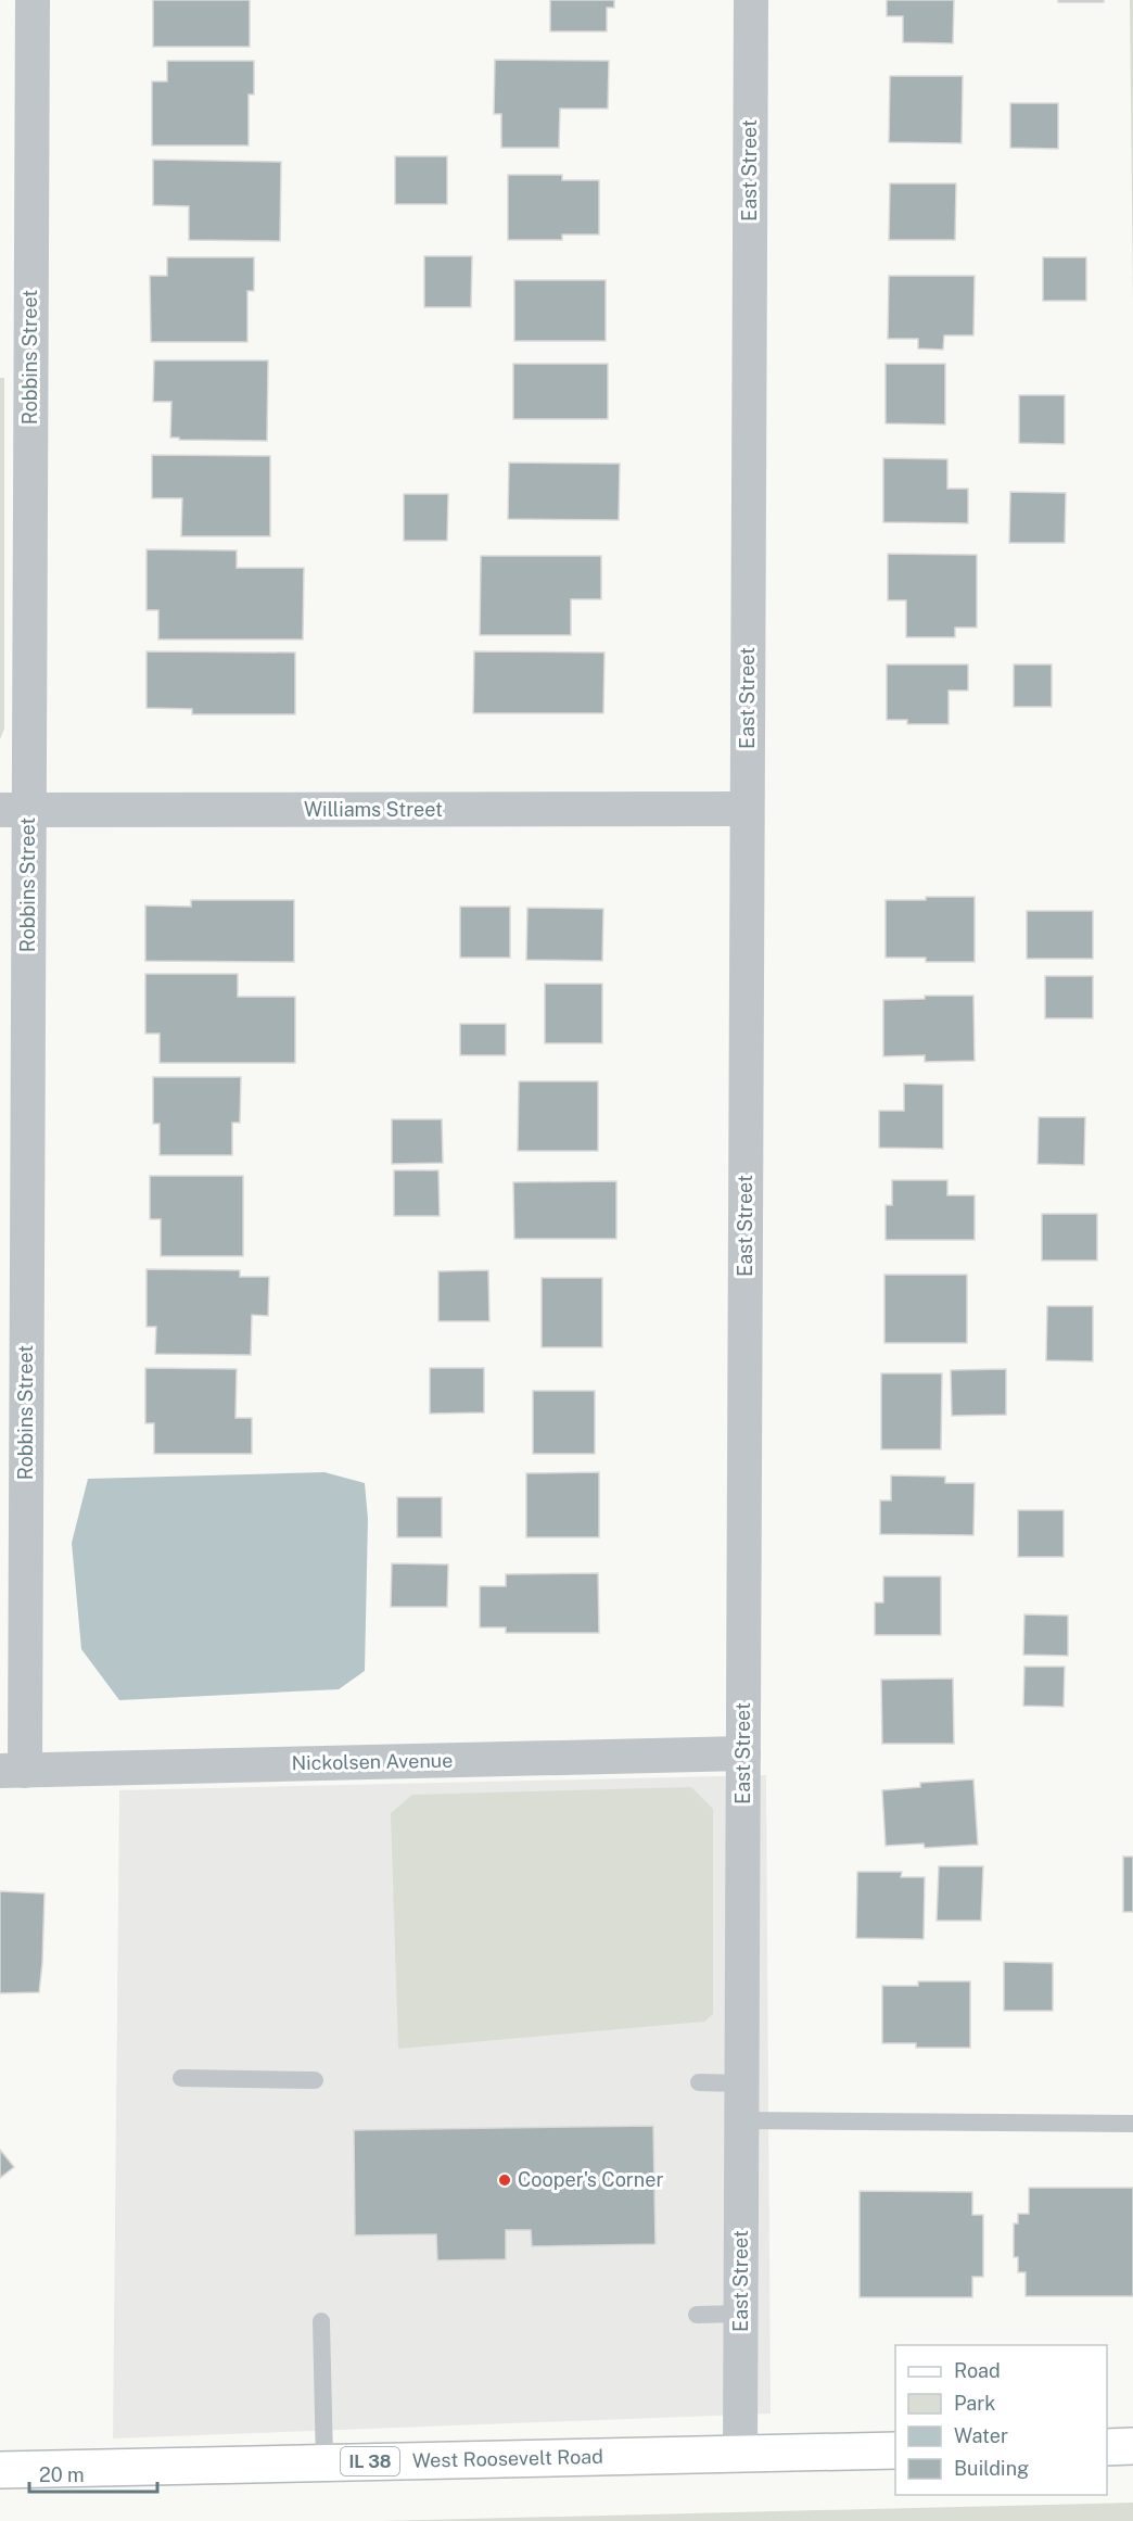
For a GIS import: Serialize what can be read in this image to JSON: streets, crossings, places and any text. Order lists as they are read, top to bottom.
{
  "streets": {
    "main road": ["West Roosevelt Road", "IL 38"],
    "street": [
      "East Street",
      "Robbins Street",
      "Williams Street",
      "Nickolsen Avenue"
    ]
  },
  "crossings": [
    ["East Street", "Williams Street"],
    ["East Street", "Nickolsen Avenue"],
    ["East Street", "West Roosevelt Road"],
    ["Robbins Street", "Williams Street"],
    ["Robbins Street", "Nickolsen Avenue"]
  ],
  "places": ["Cooper's Corner"],
  "legend": [
    "Road",
    "Park",
    "Water",
    "Building"
  ],
  "scale_bar": "20 m"
}
